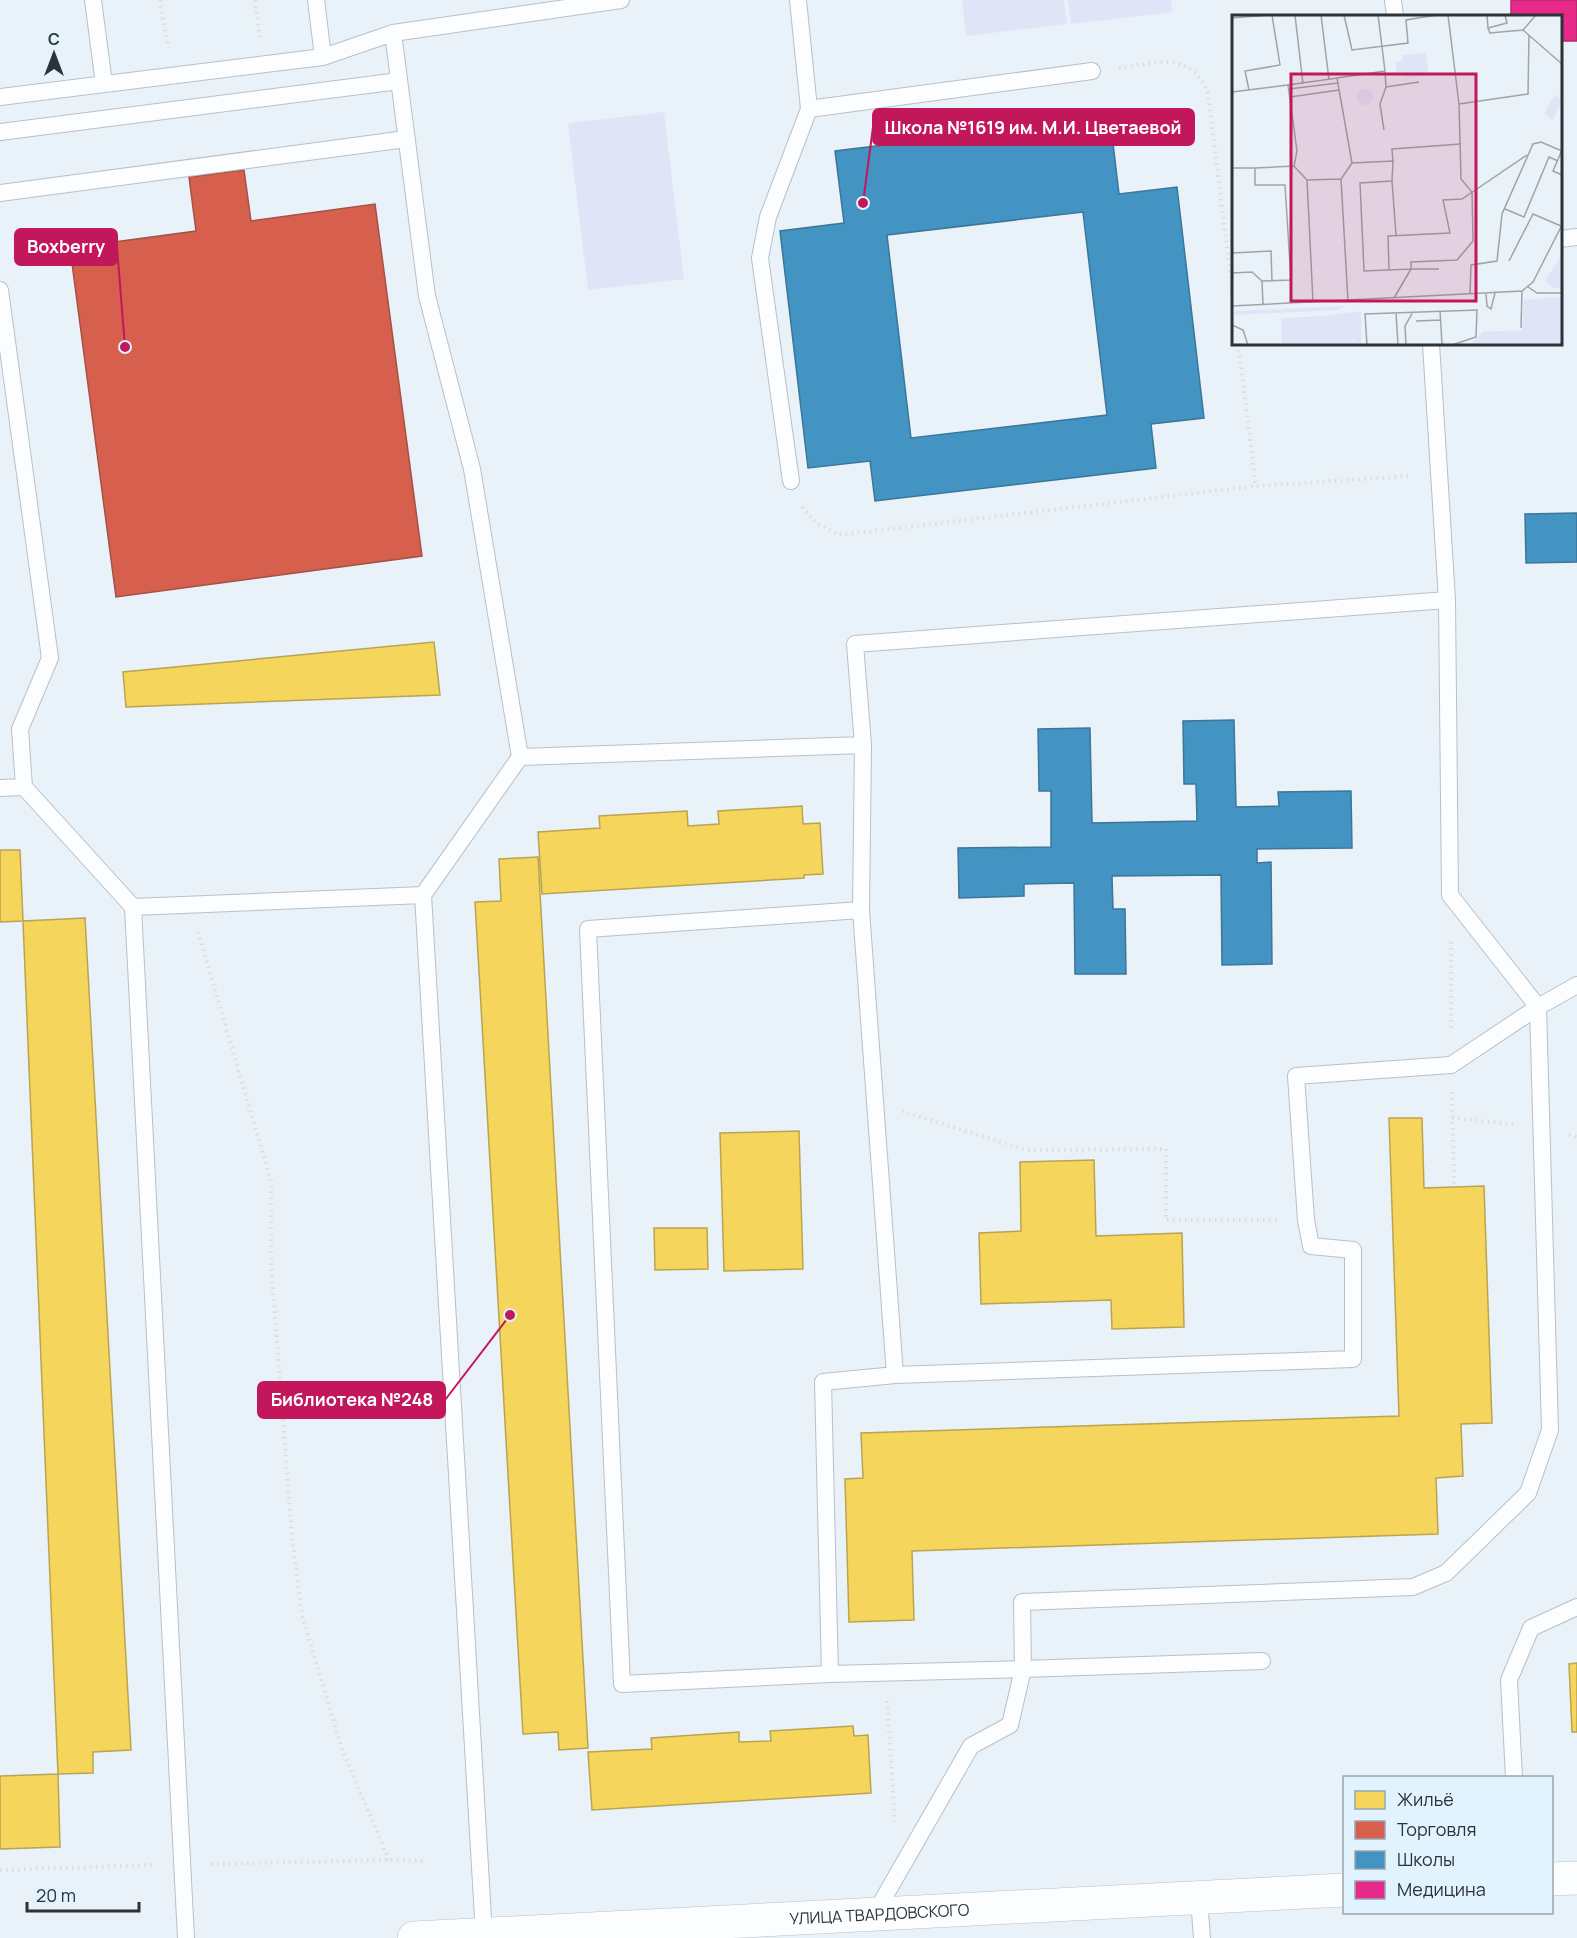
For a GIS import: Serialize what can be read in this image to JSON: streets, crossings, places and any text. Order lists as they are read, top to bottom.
{
  "streets": {
    "main road": ["УЛИЦА ТВАРДОВСКОГО"]
  },
  "places": ["Школа №1619 им. М.И. Цветаевой", "Boxberry", "Библиотека №248"],
  "legend": [
    "Жильё",
    "Торговля",
    "Школы",
    "Медицина"
  ],
  "scale_bar": "20 m",
  "north": "top"
}
